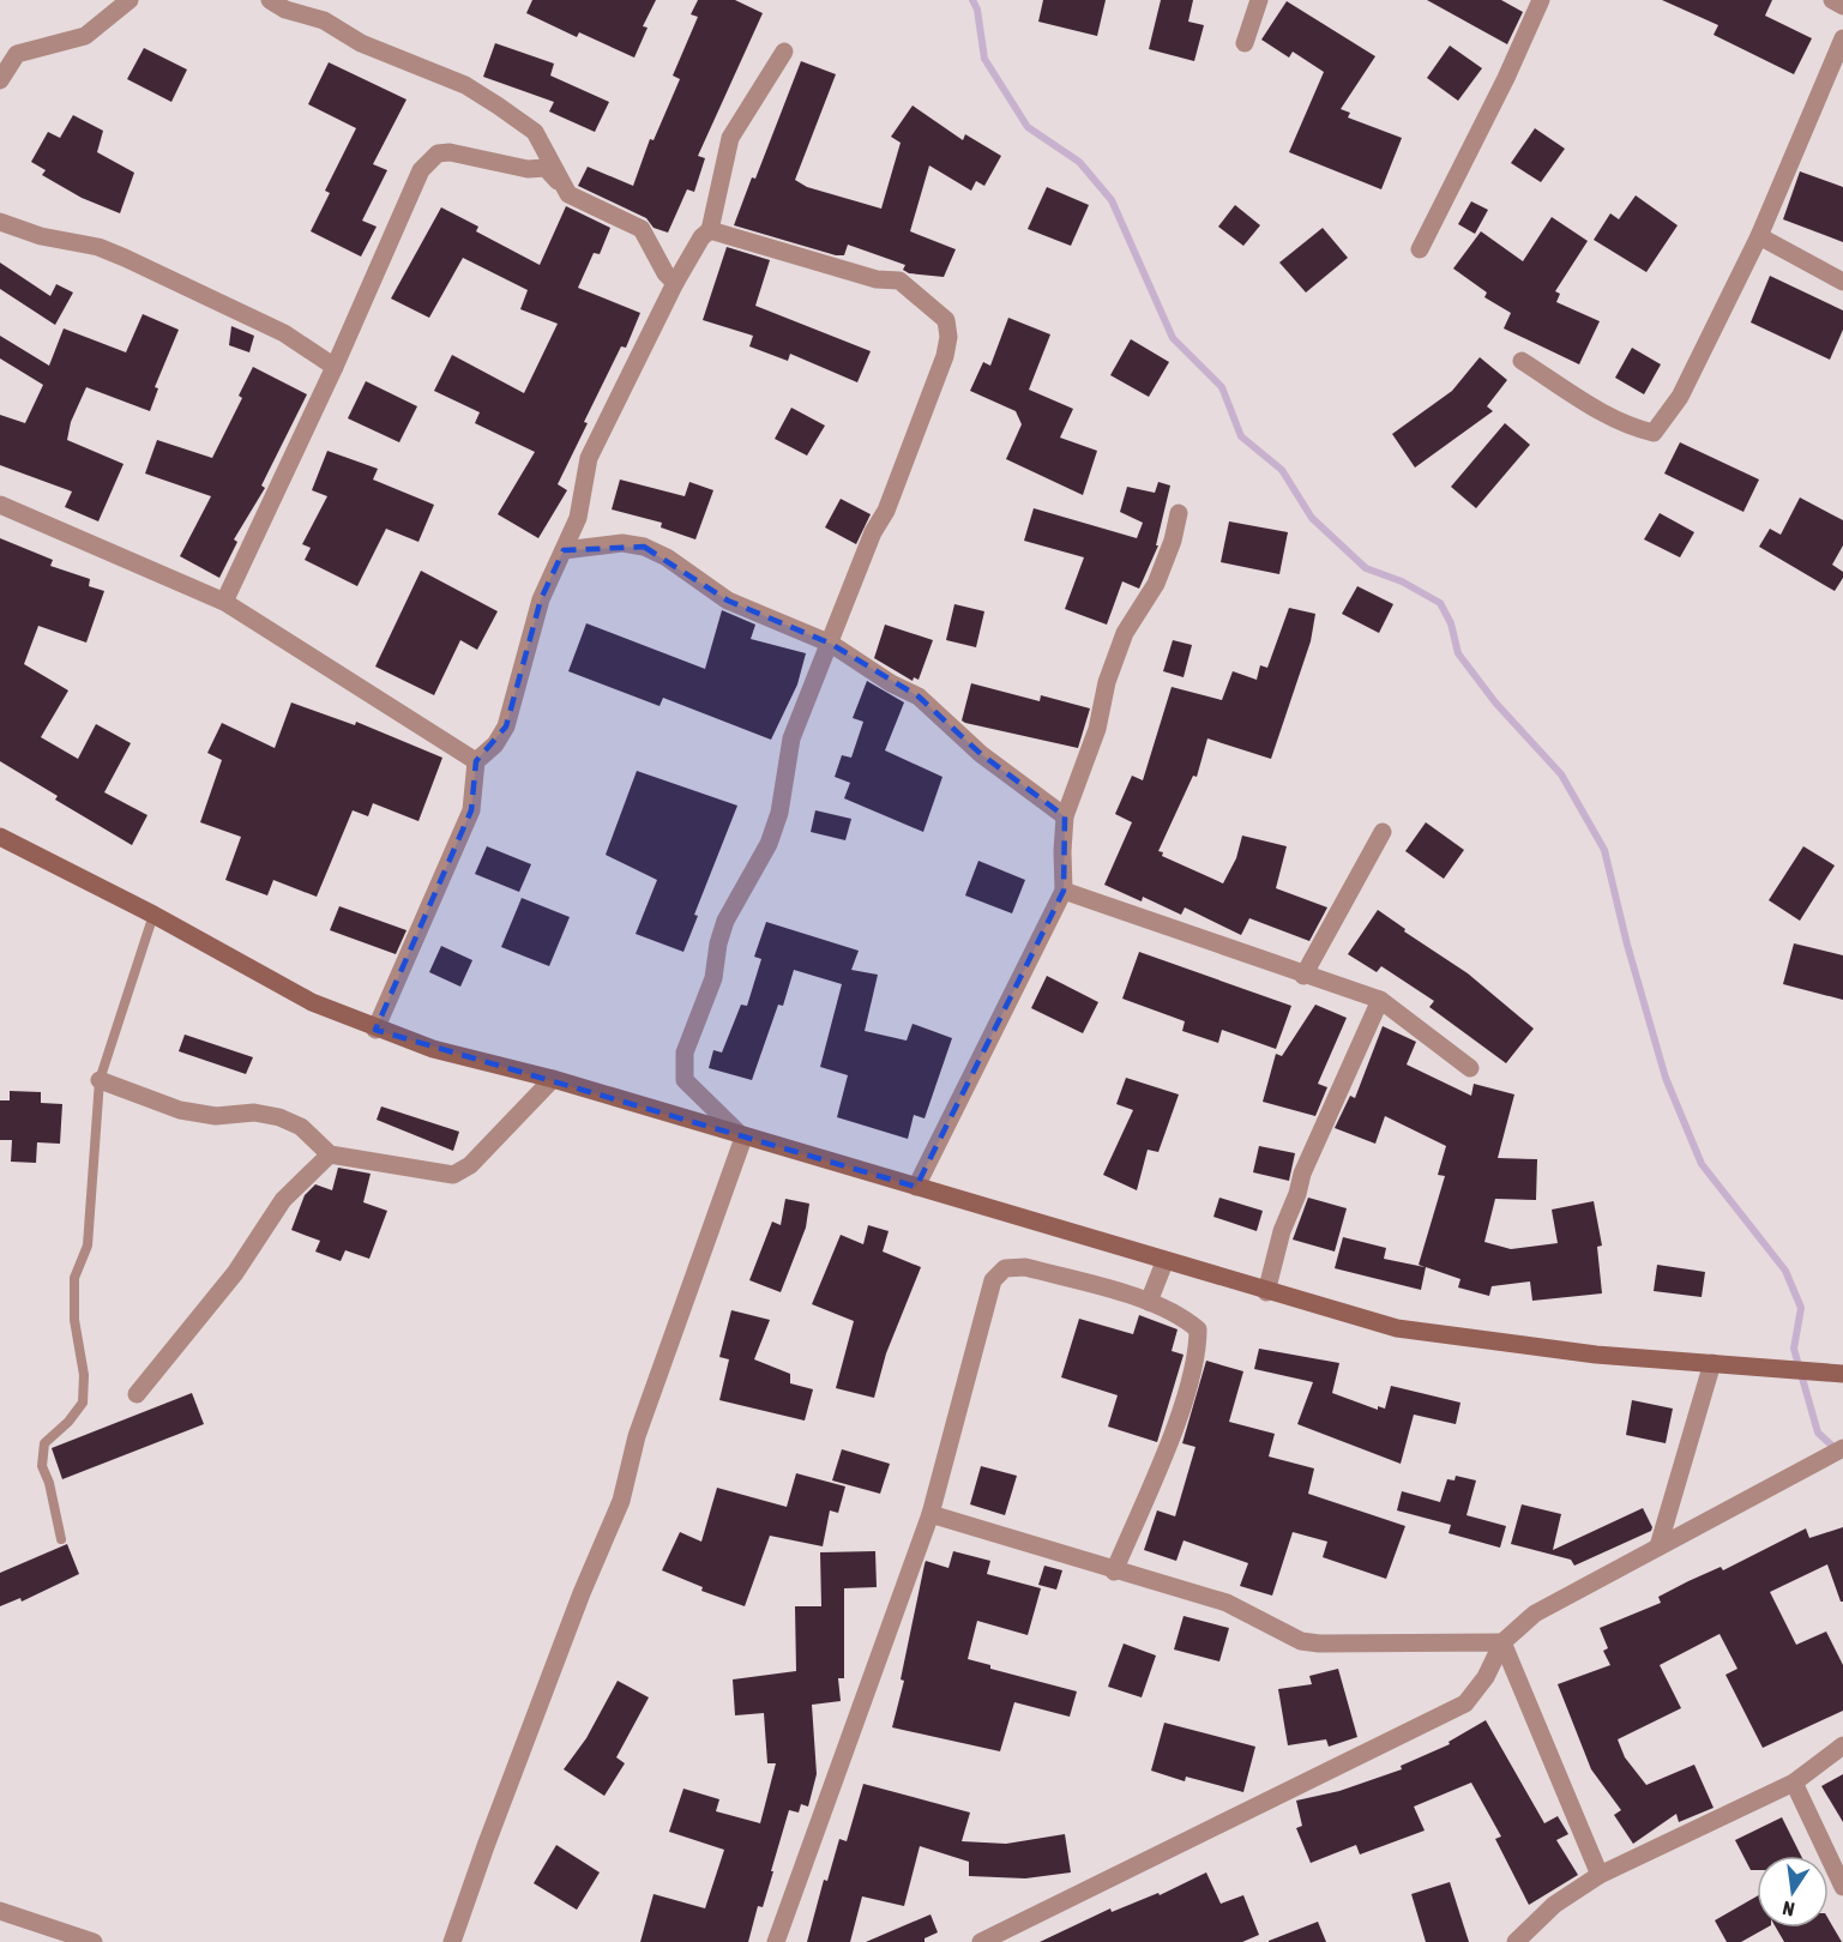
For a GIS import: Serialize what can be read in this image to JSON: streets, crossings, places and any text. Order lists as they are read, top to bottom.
{
  "north": "bottom"
}
